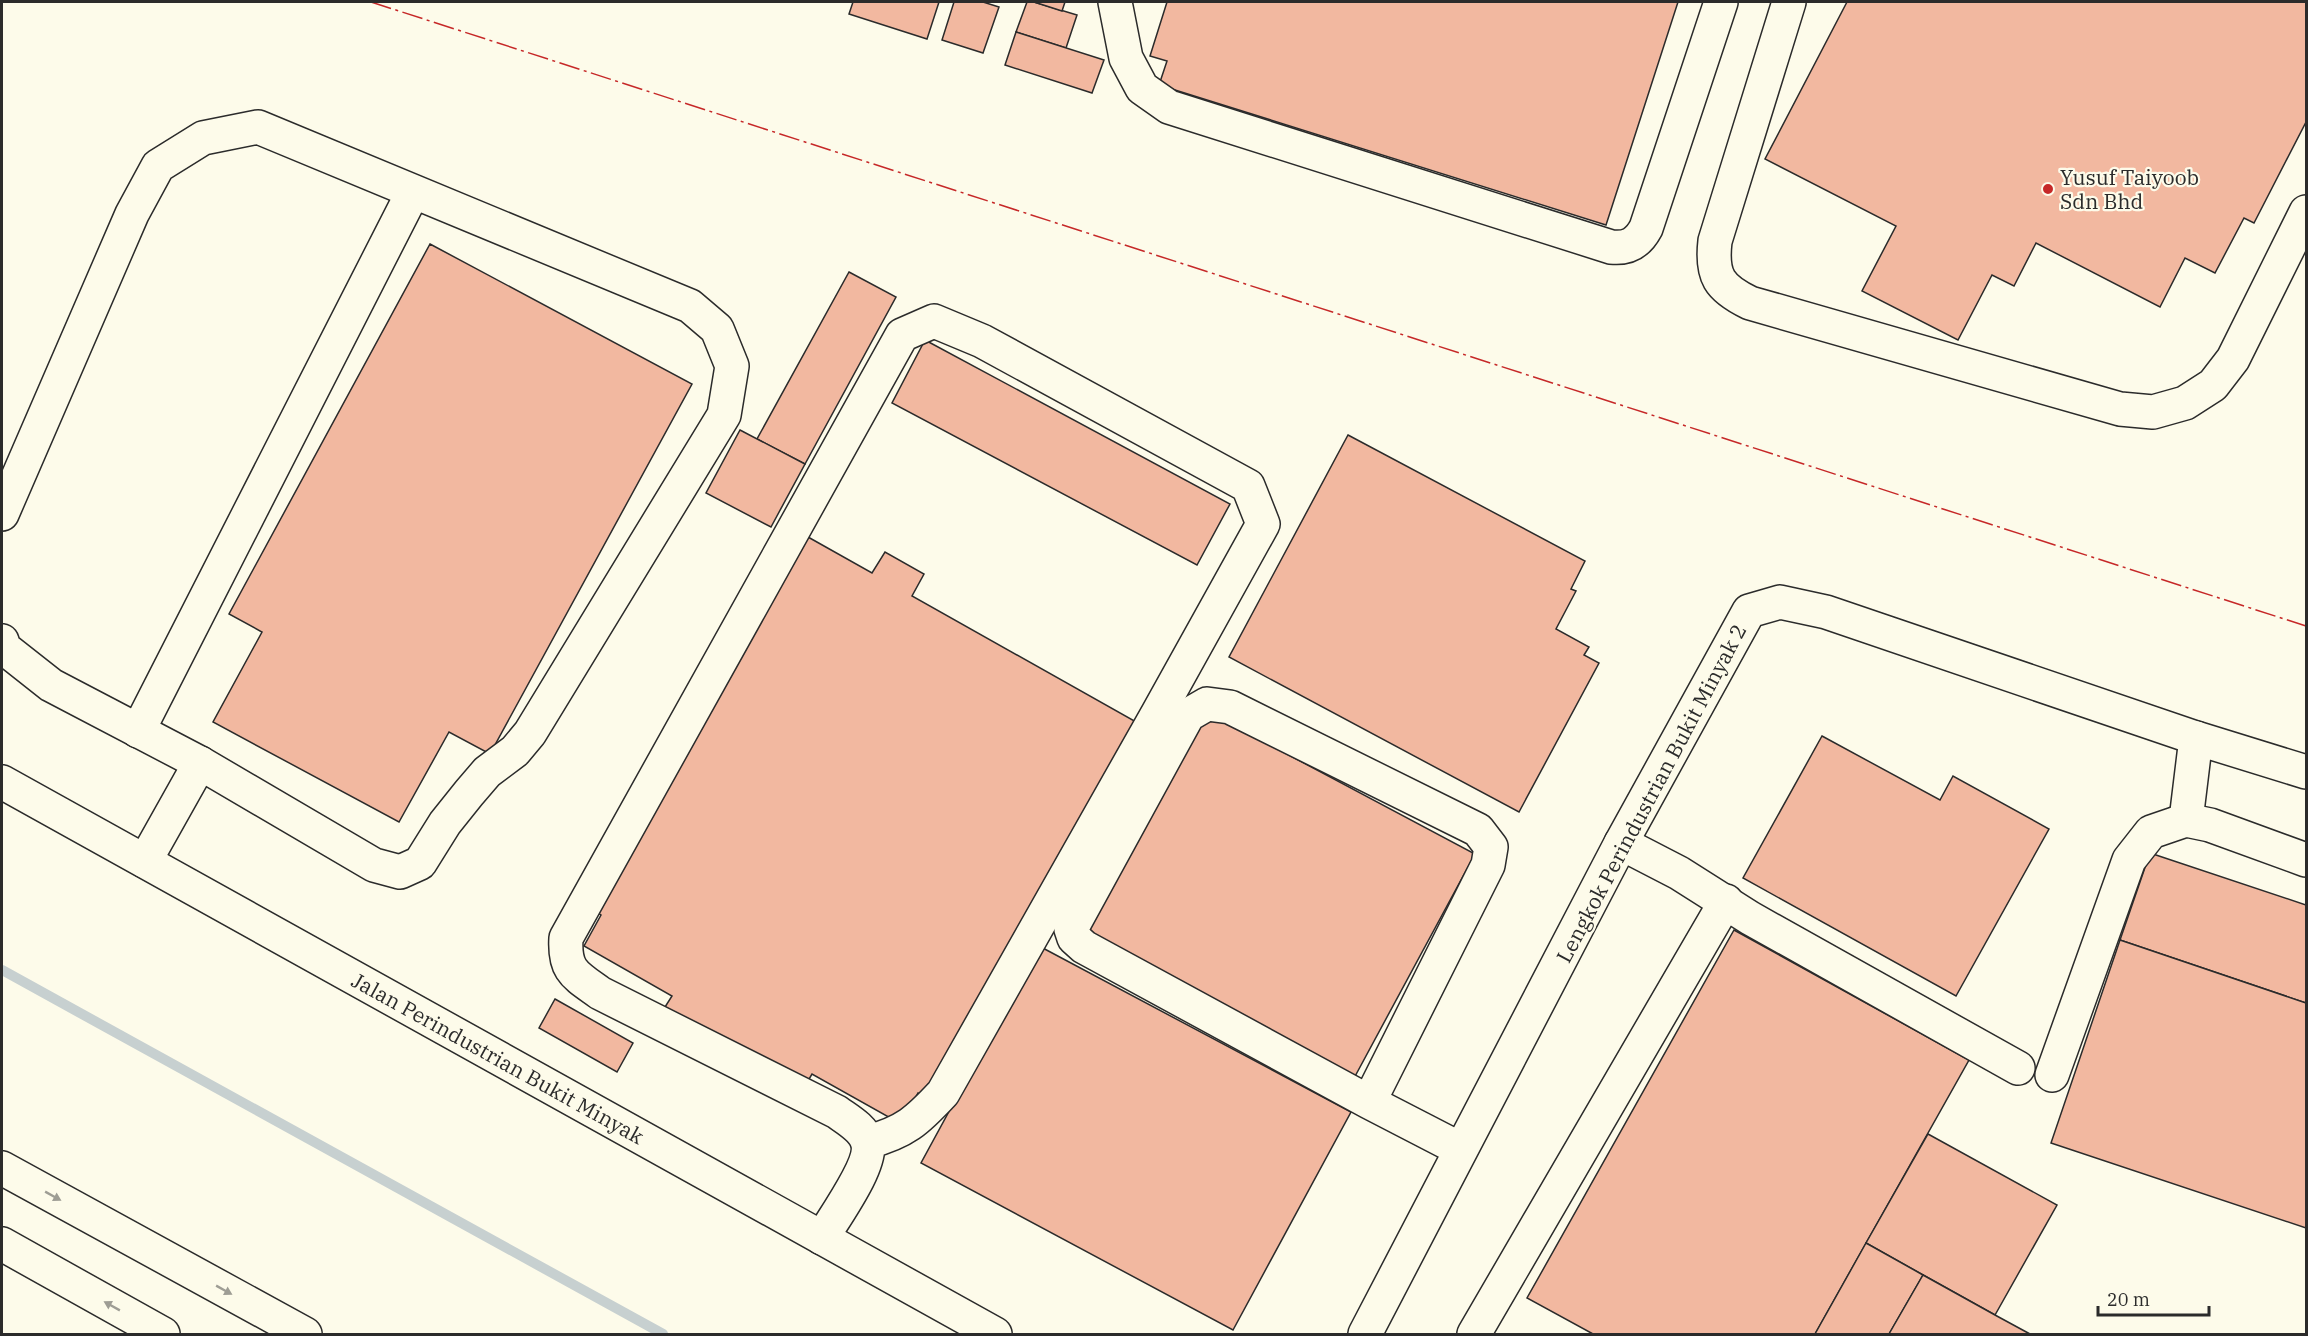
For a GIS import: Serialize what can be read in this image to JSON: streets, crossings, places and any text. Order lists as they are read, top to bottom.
{
  "streets": {
    "street": ["Lengkok Perindustrian Bukit Minyak 2", "Jalan Perindustrian Bukit Minyak"]
  },
  "places": ["Yusuf Taiyoob Sdn Bhd"],
  "scale_bar": "20 m"
}
